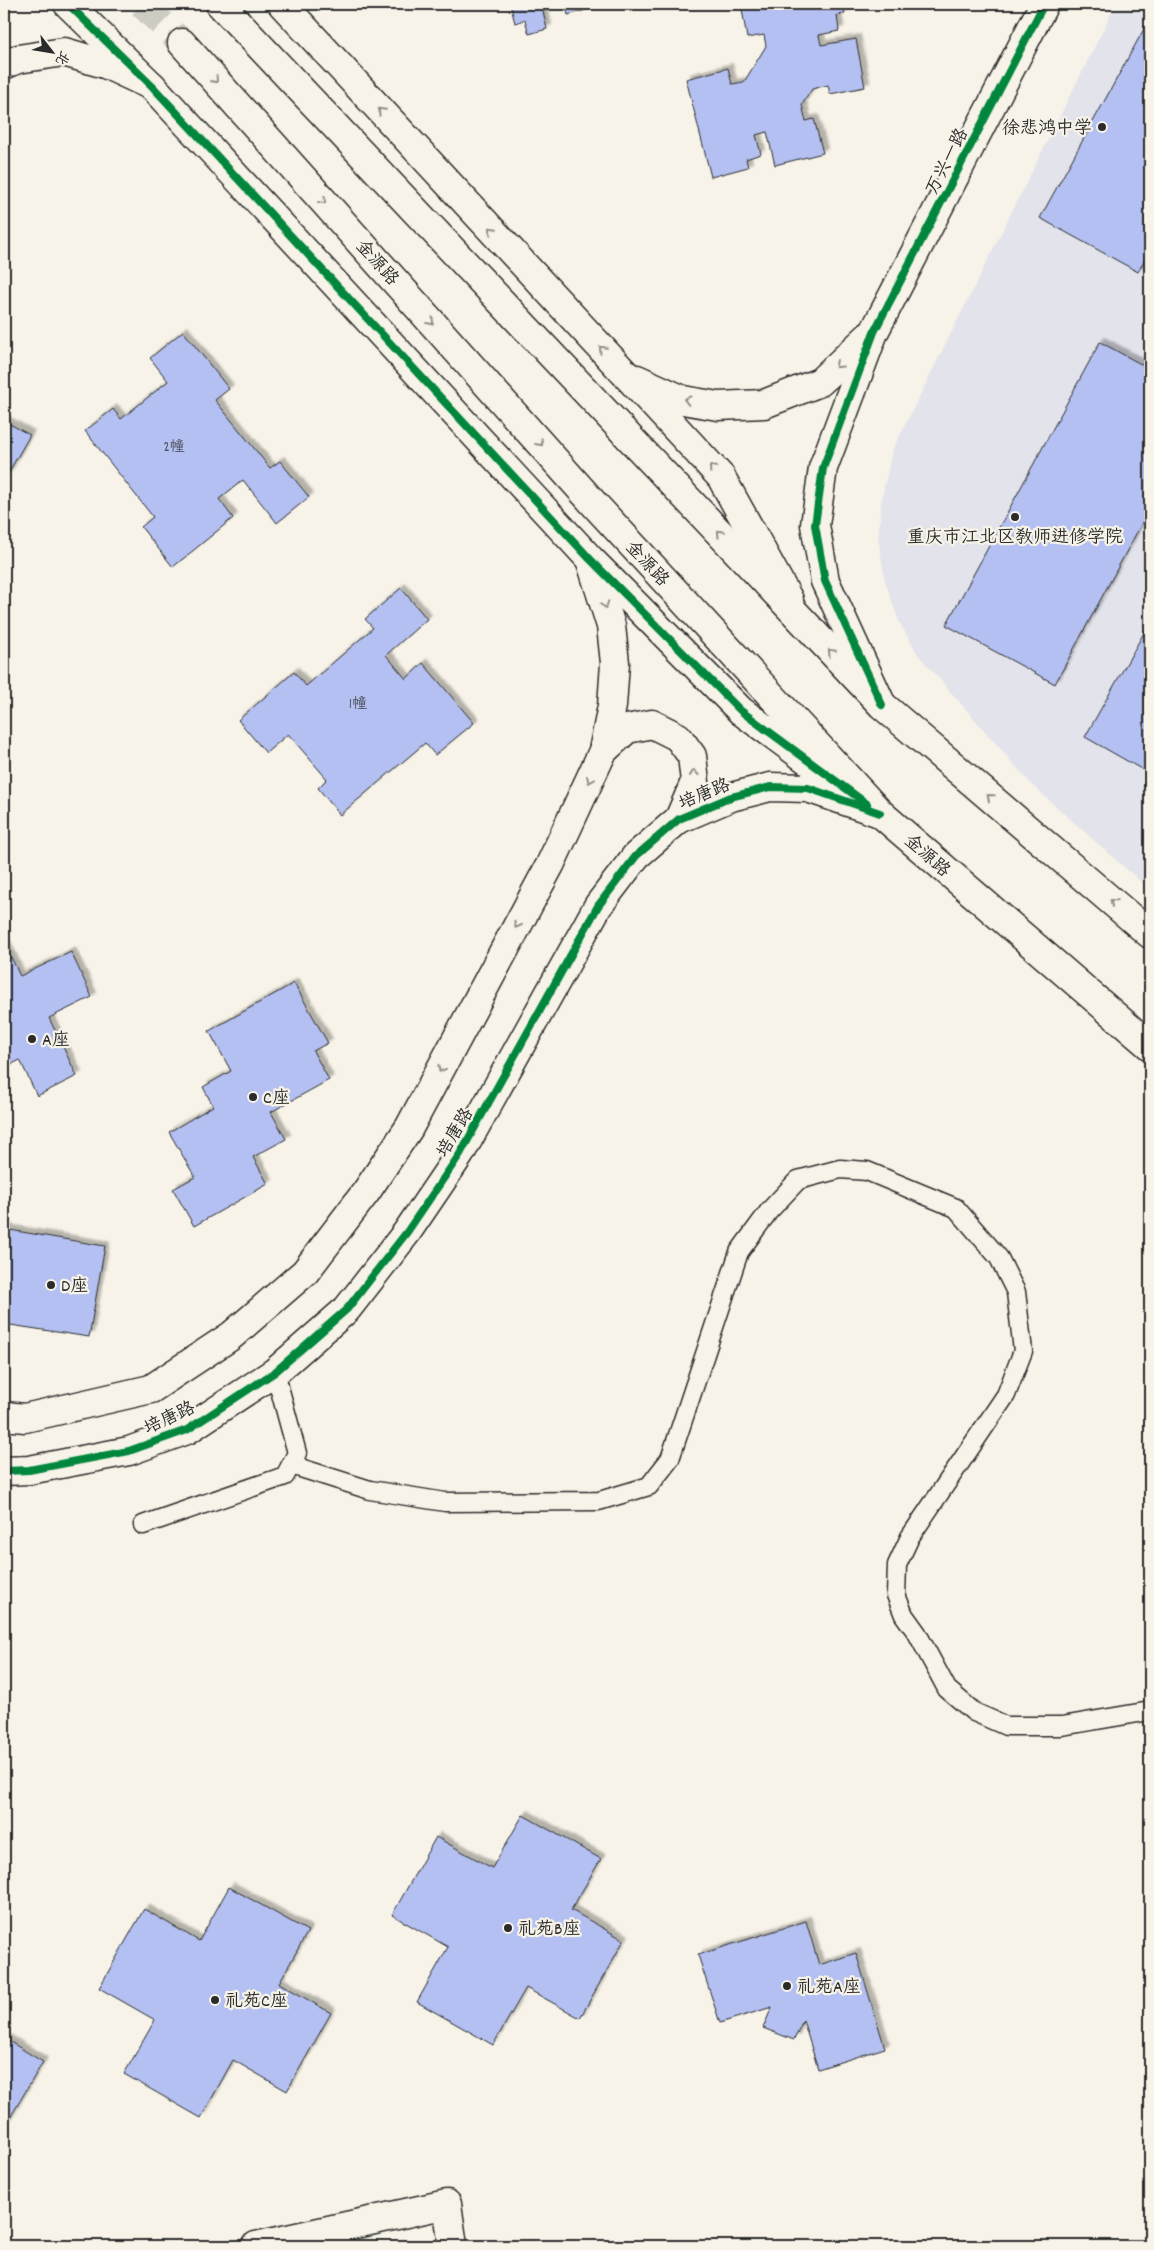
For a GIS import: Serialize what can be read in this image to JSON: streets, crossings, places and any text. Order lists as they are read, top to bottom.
{
  "streets": {
    "street": ["万兴一路", "金源路", "培唐路"]
  },
  "crossings": [
    ["金源路", "培唐路"]
  ],
  "places": [
    "徐悲鸿中学",
    "重庆市江北区教师进修学院",
    "A座",
    "C座",
    "D座",
    "礼苑B座",
    "礼苑A座",
    "礼苑C座"
  ],
  "house_numbers": ["2幢", "1幢"],
  "north": "bottom right"
}
